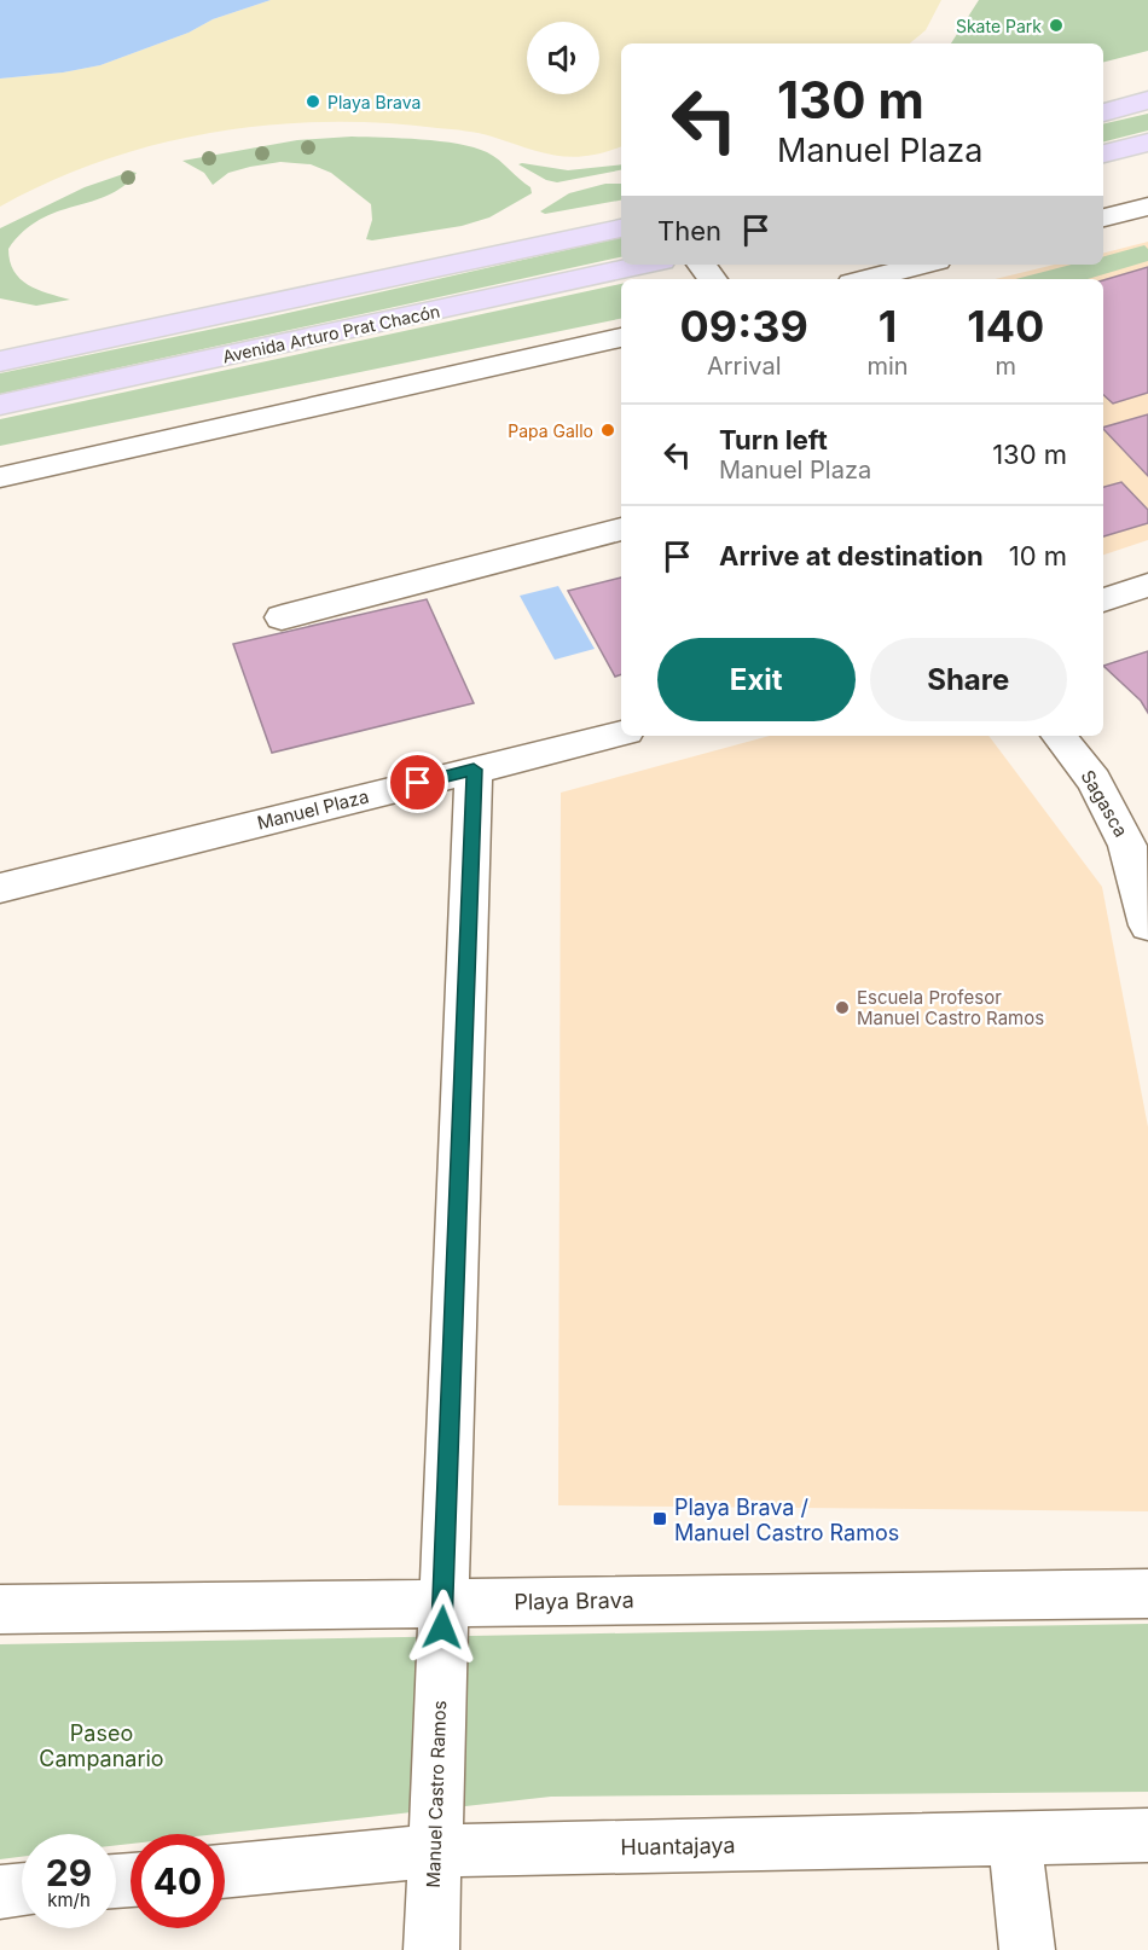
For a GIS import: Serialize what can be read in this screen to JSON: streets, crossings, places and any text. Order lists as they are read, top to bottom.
{
  "streets": {
    "main road": ["Avenida Arturo Prat Chacón"],
    "street": [
      "Sagasca",
      "Manuel Plaza",
      "Playa Brava",
      "Manuel Castro Ramos",
      "Huantajaya"
    ]
  },
  "crossings": [
    ["Manuel Plaza", "Manuel Castro Ramos"],
    ["Playa Brava", "Manuel Castro Ramos"],
    ["Manuel Castro Ramos", "Huantajaya"]
  ],
  "parks": ["Paseo Campanario"],
  "places": {
    "other": [
      "Skate Park",
      "Playa Brava",
      "Papa Gallo",
      "Escuela Profesor Manuel Castro Ramos"
    ],
    "transit": ["Playa Brava / Manuel Castro Ramos"]
  },
  "page": {
    "turn": ["130 m", "Manuel Plaza"],
    "then": "Then",
    "eta": [
      "09:39",
      "Arrival",
      "1",
      "min",
      "140",
      "m"
    ],
    "list": [
      {
        "name": "Turn left",
        "note": "Manuel Plaza",
        "value": "130 m"
      },
      {
        "name": "Arrive at destination",
        "value": "10 m"
      }
    ],
    "buttons": ["Exit", "Share"],
    "speed": "29 km/h",
    "limit": "40"
  }
}
